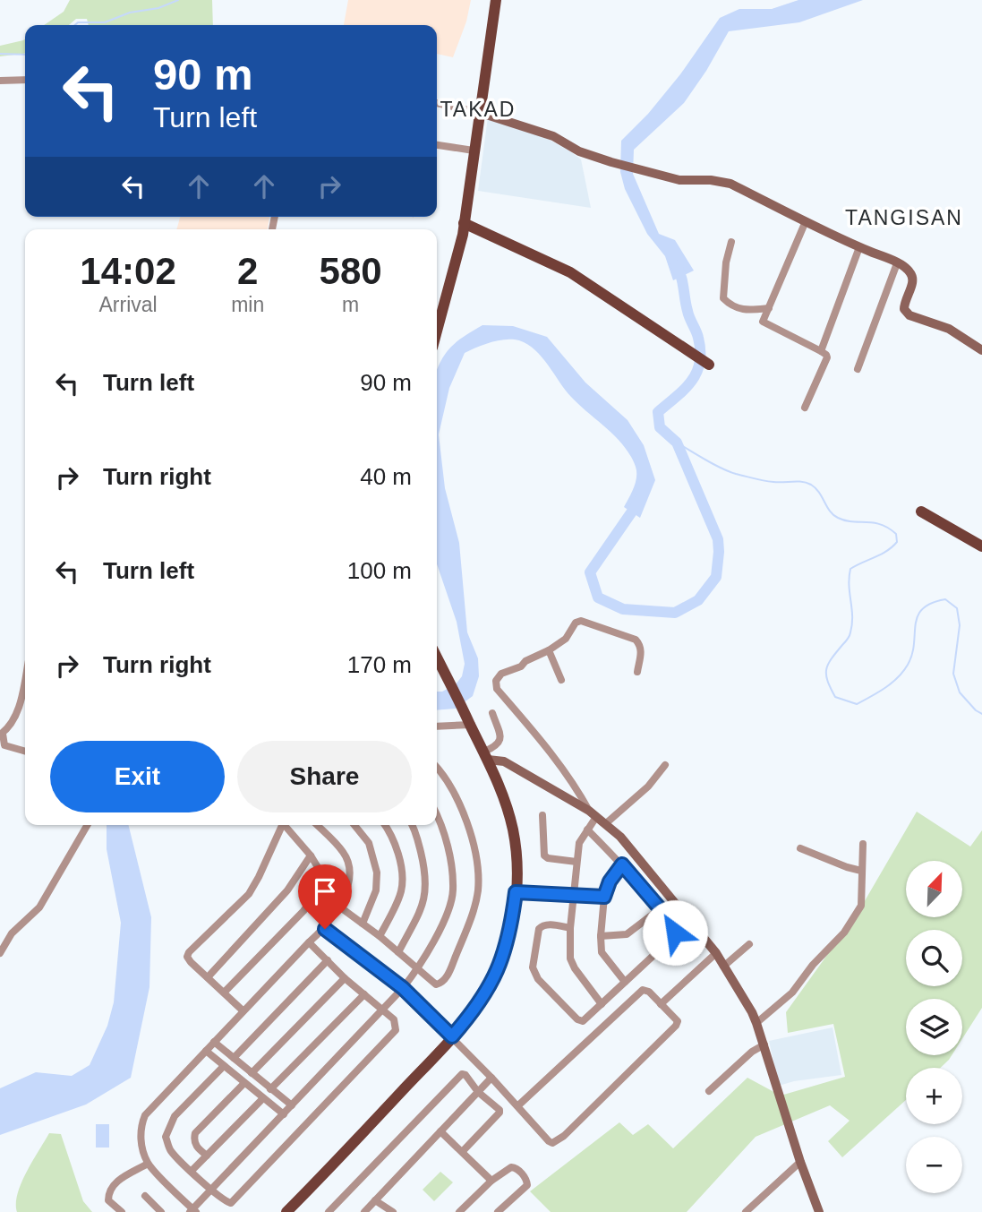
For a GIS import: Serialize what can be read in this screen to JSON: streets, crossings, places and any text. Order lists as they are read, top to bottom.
{
  "districts": ["TAKAD", "TANGISAN"],
  "north": "top right",
  "page": {
    "turn": ["90 m", "Turn left"],
    "eta": [
      "14:02",
      "Arrival",
      "2",
      "min",
      "580",
      "m"
    ],
    "list": [
      {
        "name": "Turn left",
        "value": "90 m"
      },
      {
        "name": "Turn right",
        "value": "40 m"
      },
      {
        "name": "Turn left",
        "value": "100 m"
      },
      {
        "name": "Turn right",
        "value": "170 m"
      }
    ],
    "buttons": ["Exit", "Share"],
    "map_buttons": ["+", "−"]
  }
}
